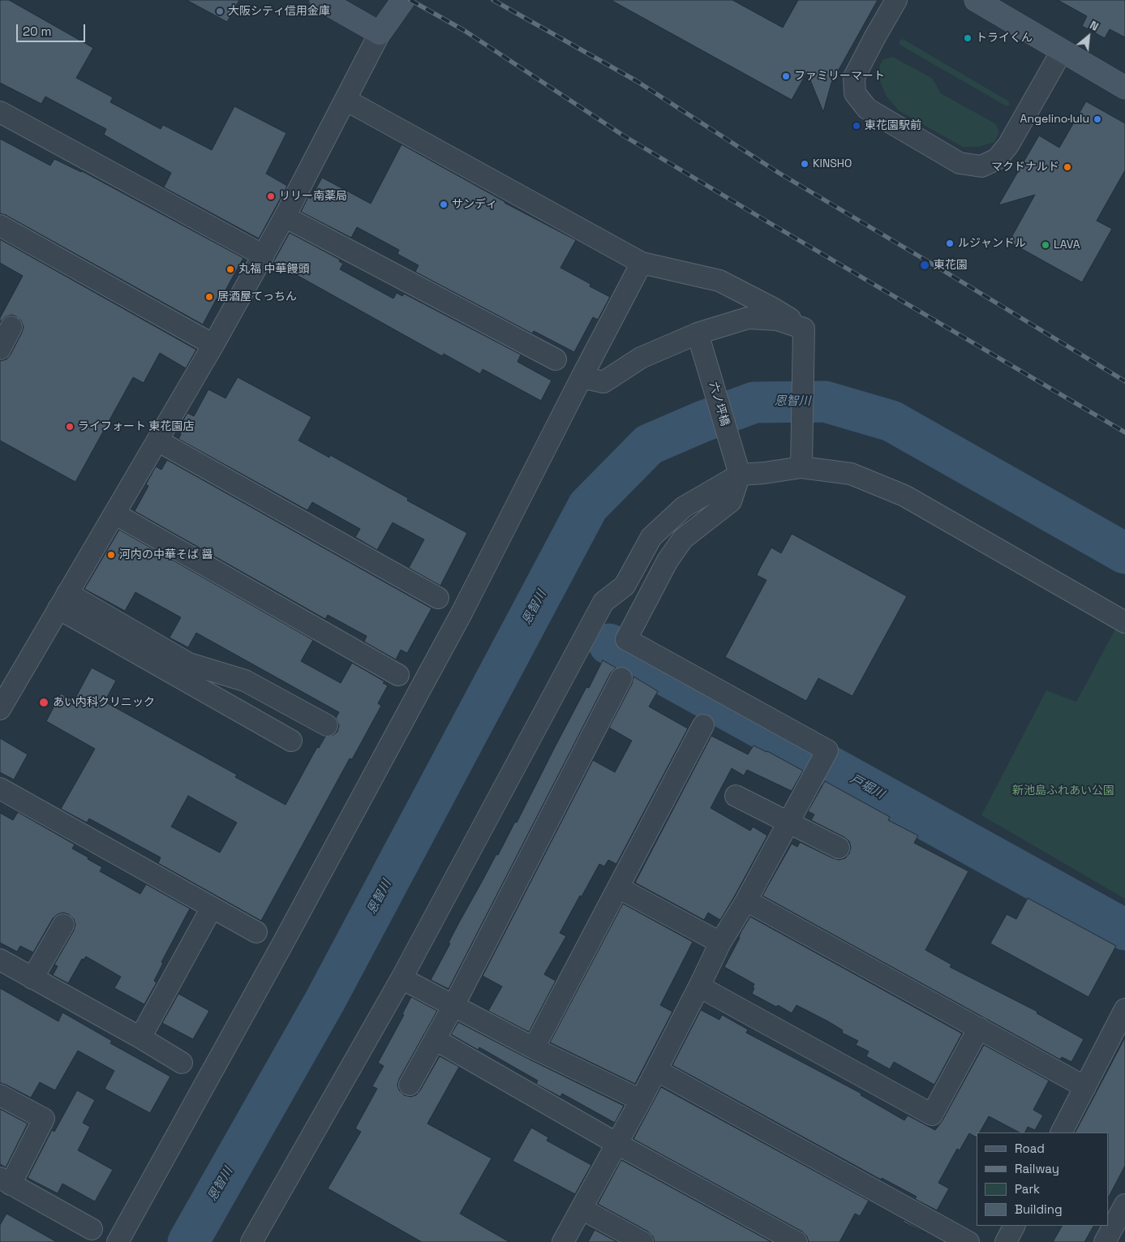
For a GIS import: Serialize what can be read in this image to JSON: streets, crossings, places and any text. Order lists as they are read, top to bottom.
{
  "streets": {
    "street": ["六ノ坪橋"]
  },
  "water": ["恩智川", "戸堀川"],
  "parks": ["新池島ふれあい公園"],
  "places": [
    "大阪シティ信用金庫",
    "トライくん",
    "ファミリーマート",
    "Angelino·lulu",
    "東花園駅前",
    "KINSHO",
    "マクドナルド",
    "リリー南薬局",
    "サンディ",
    "ルジャンドル",
    "LAVA",
    "東花園",
    "丸福 中華饅頭",
    "居酒屋てっちん",
    "ライフォート 東花園店",
    "河内の中華そば 醤",
    "あい内科クリニック"
  ],
  "legend": [
    "Road",
    "Railway",
    "Park",
    "Building"
  ],
  "scale_bar": "20 m",
  "north": "top right"
}
